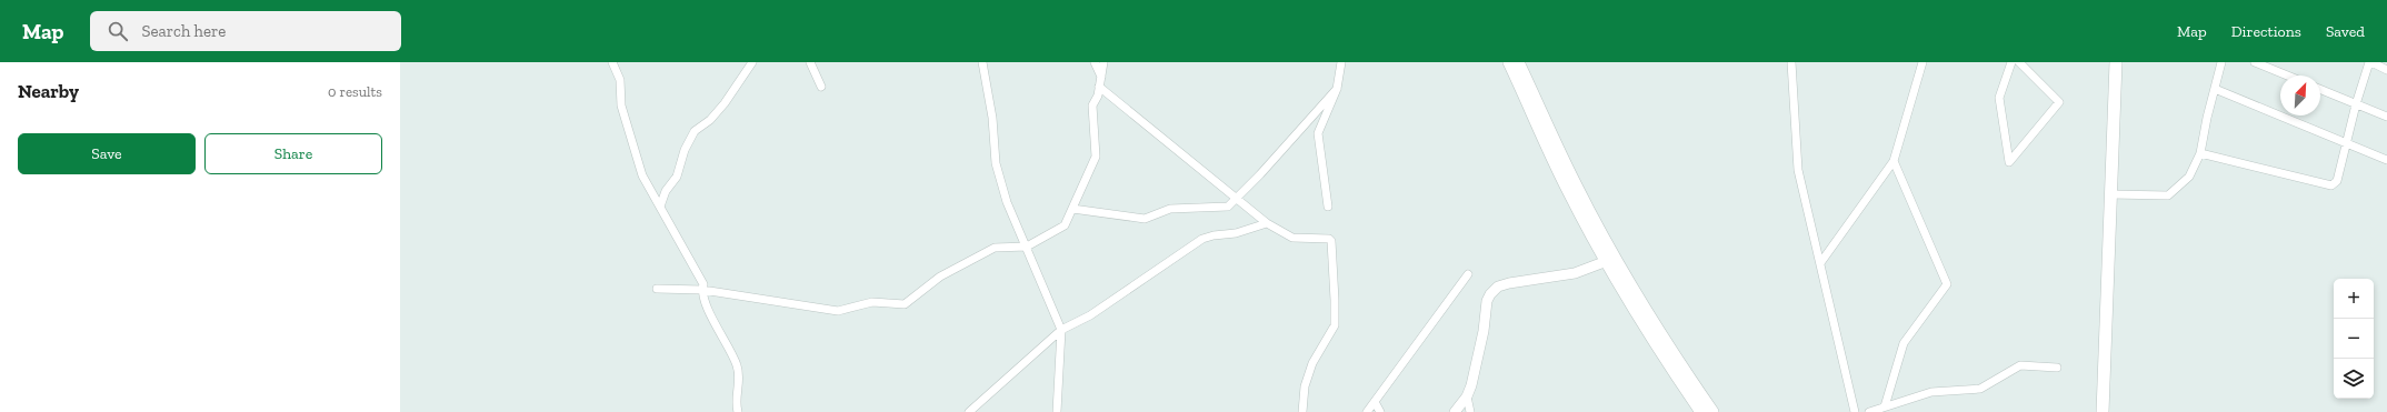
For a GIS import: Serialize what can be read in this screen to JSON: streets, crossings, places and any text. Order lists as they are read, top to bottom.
{
  "north": "top right",
  "page": {
    "header": "Map",
    "search": "Search here",
    "nav": ["Map", "Directions", "Saved"],
    "heading": ["Nearby", "0 results"],
    "buttons": ["Save", "Share"],
    "map_buttons": ["+", "−"]
  }
}
